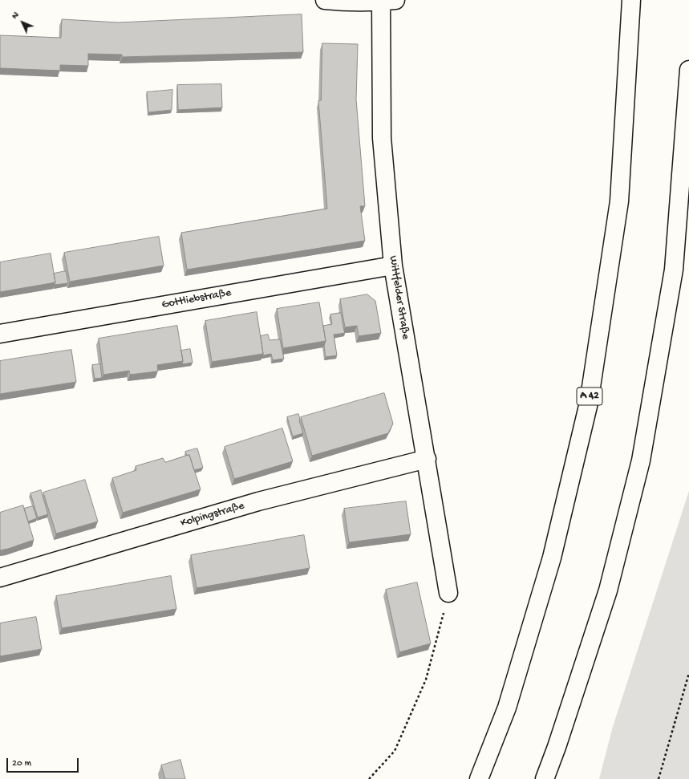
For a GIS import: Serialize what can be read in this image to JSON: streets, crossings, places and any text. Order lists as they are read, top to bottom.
{
  "streets": {
    "main road": [
      "Wittfelder Straße",
      "Gottliebstraße",
      "A 42",
      "Kolpingstraße"
    ]
  },
  "crossings": [
    ["Wittfelder Straße", "Gottliebstraße"],
    ["Wittfelder Straße", "Kolpingstraße"]
  ],
  "scale_bar": "20 m",
  "north": "top left"
}
